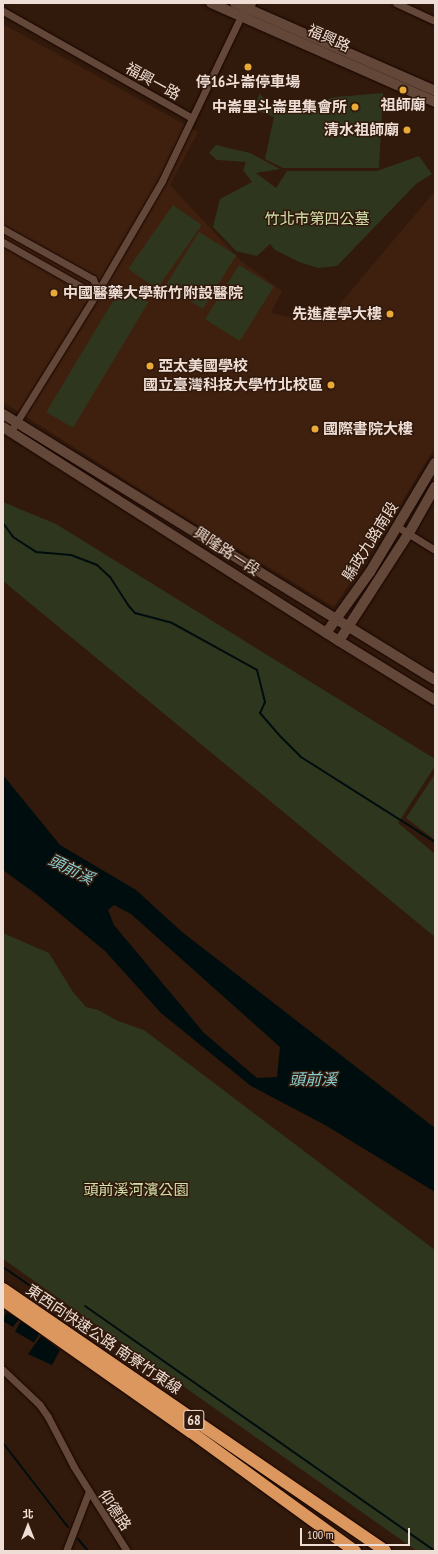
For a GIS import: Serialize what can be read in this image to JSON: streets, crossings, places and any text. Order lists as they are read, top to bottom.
{
  "streets": {
    "highway": ["東西向快速公路 南寮竹東線", "68"],
    "street": [
      "福興路",
      "福興一路",
      "縣政九路南段",
      "興隆路一段",
      "仰德路"
    ]
  },
  "crossings": [
    ["福興路", "福興一路"],
    ["縣政九路南段", "興隆路一段"]
  ],
  "water": ["頭前溪"],
  "parks": ["竹北市第四公墓", "頭前溪河濱公園"],
  "places": [
    "停16斗崙停車場",
    "祖師廟",
    "中崙里斗崙里集會所",
    "清水祖師廟",
    "中國醫藥大學新竹附設醫院",
    "先進產學大樓",
    "亞太美國學校",
    "國立臺灣科技大學竹北校區",
    "國際書院大樓"
  ],
  "scale_bar": "100 m",
  "north": "top"
}
